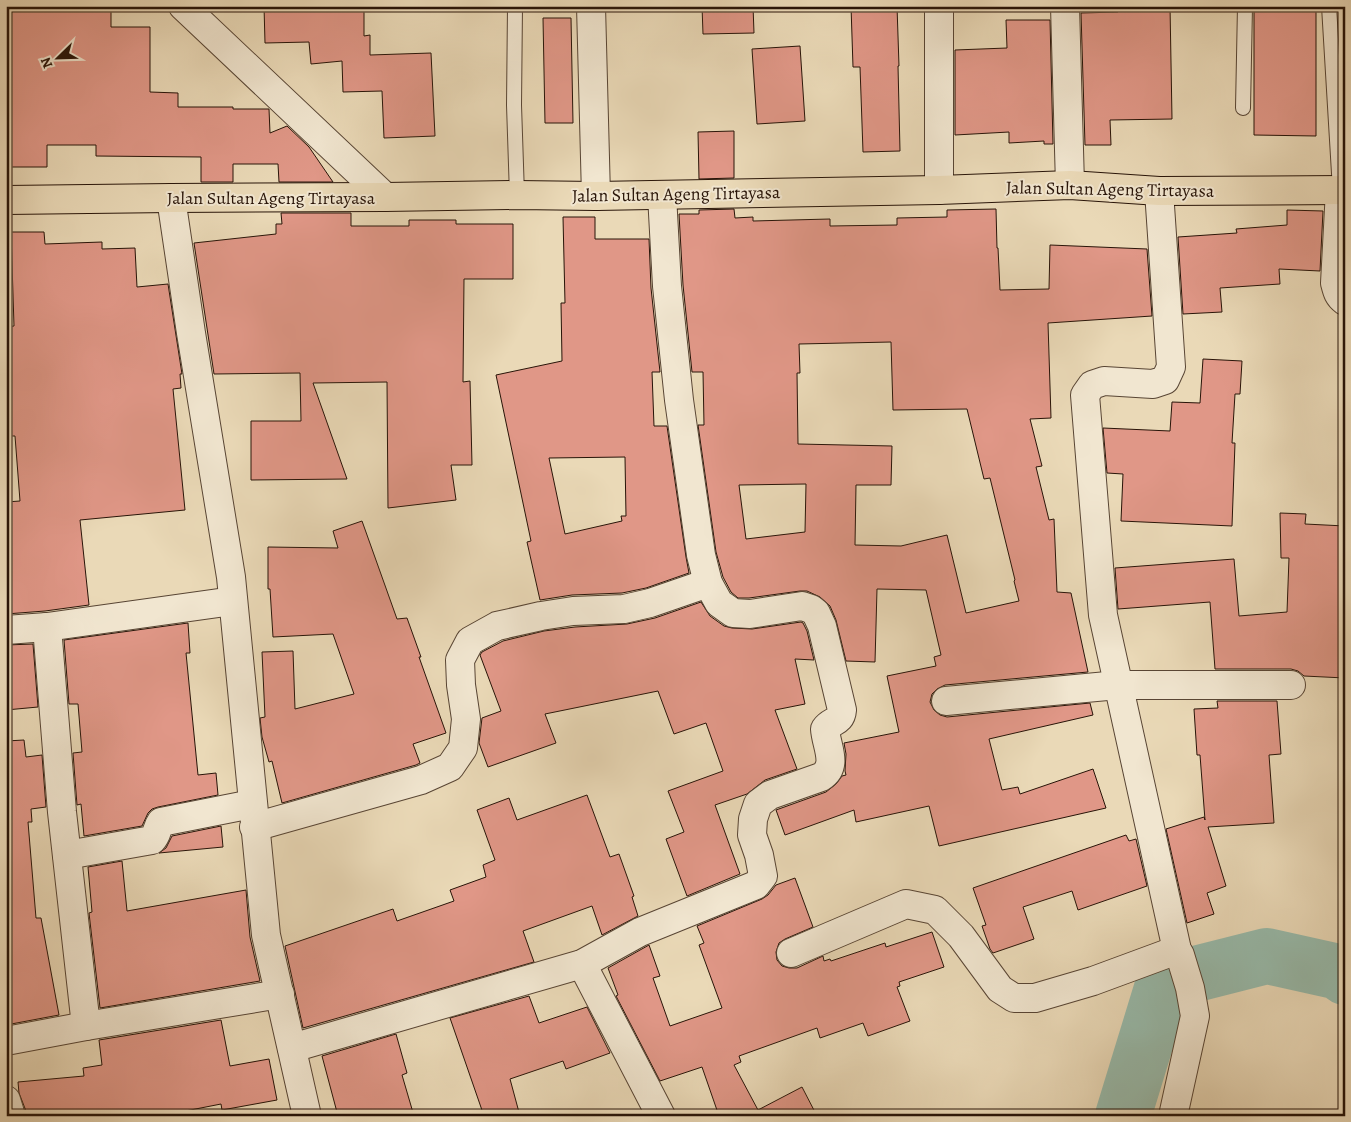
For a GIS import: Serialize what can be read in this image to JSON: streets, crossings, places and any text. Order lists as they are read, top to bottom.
{
  "streets": {
    "main road": ["Jalan Sultan Ageng Tirtayasa"]
  },
  "north": "bottom left"
}
